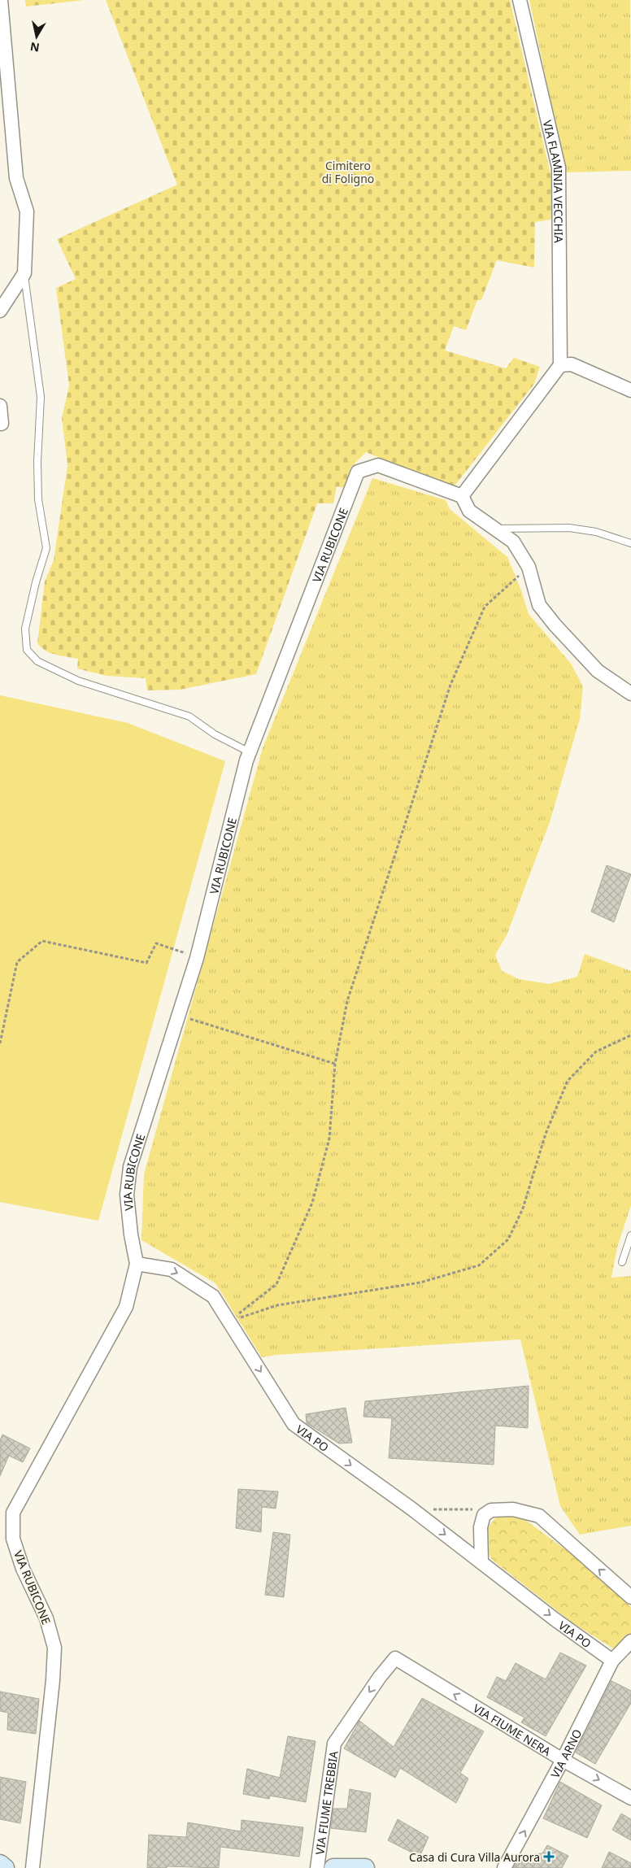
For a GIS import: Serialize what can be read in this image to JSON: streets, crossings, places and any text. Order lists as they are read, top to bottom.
{
  "streets": {
    "street": [
      "VIA FLAMINIA VECCHIA",
      "VIA RUBICONE",
      "VIA PO",
      "VIA FIUME NERA",
      "VIA ARNO",
      "VIA FIUME TREBBIA"
    ]
  },
  "crossings": [
    ["VIA RUBICONE", "VIA PO"],
    ["VIA PO", "VIA ARNO"],
    ["VIA FIUME NERA", "VIA ARNO"],
    ["VIA FIUME NERA", "VIA FIUME TREBBIA"]
  ],
  "one_way": ["VIA PO", "VIA ARNO", "VIA FIUME TREBBIA"],
  "parks": ["Cimitero di Foligno"],
  "places": {
    "health": ["Casa di Cura Villa Aurora"]
  },
  "north": "bottom"
}
